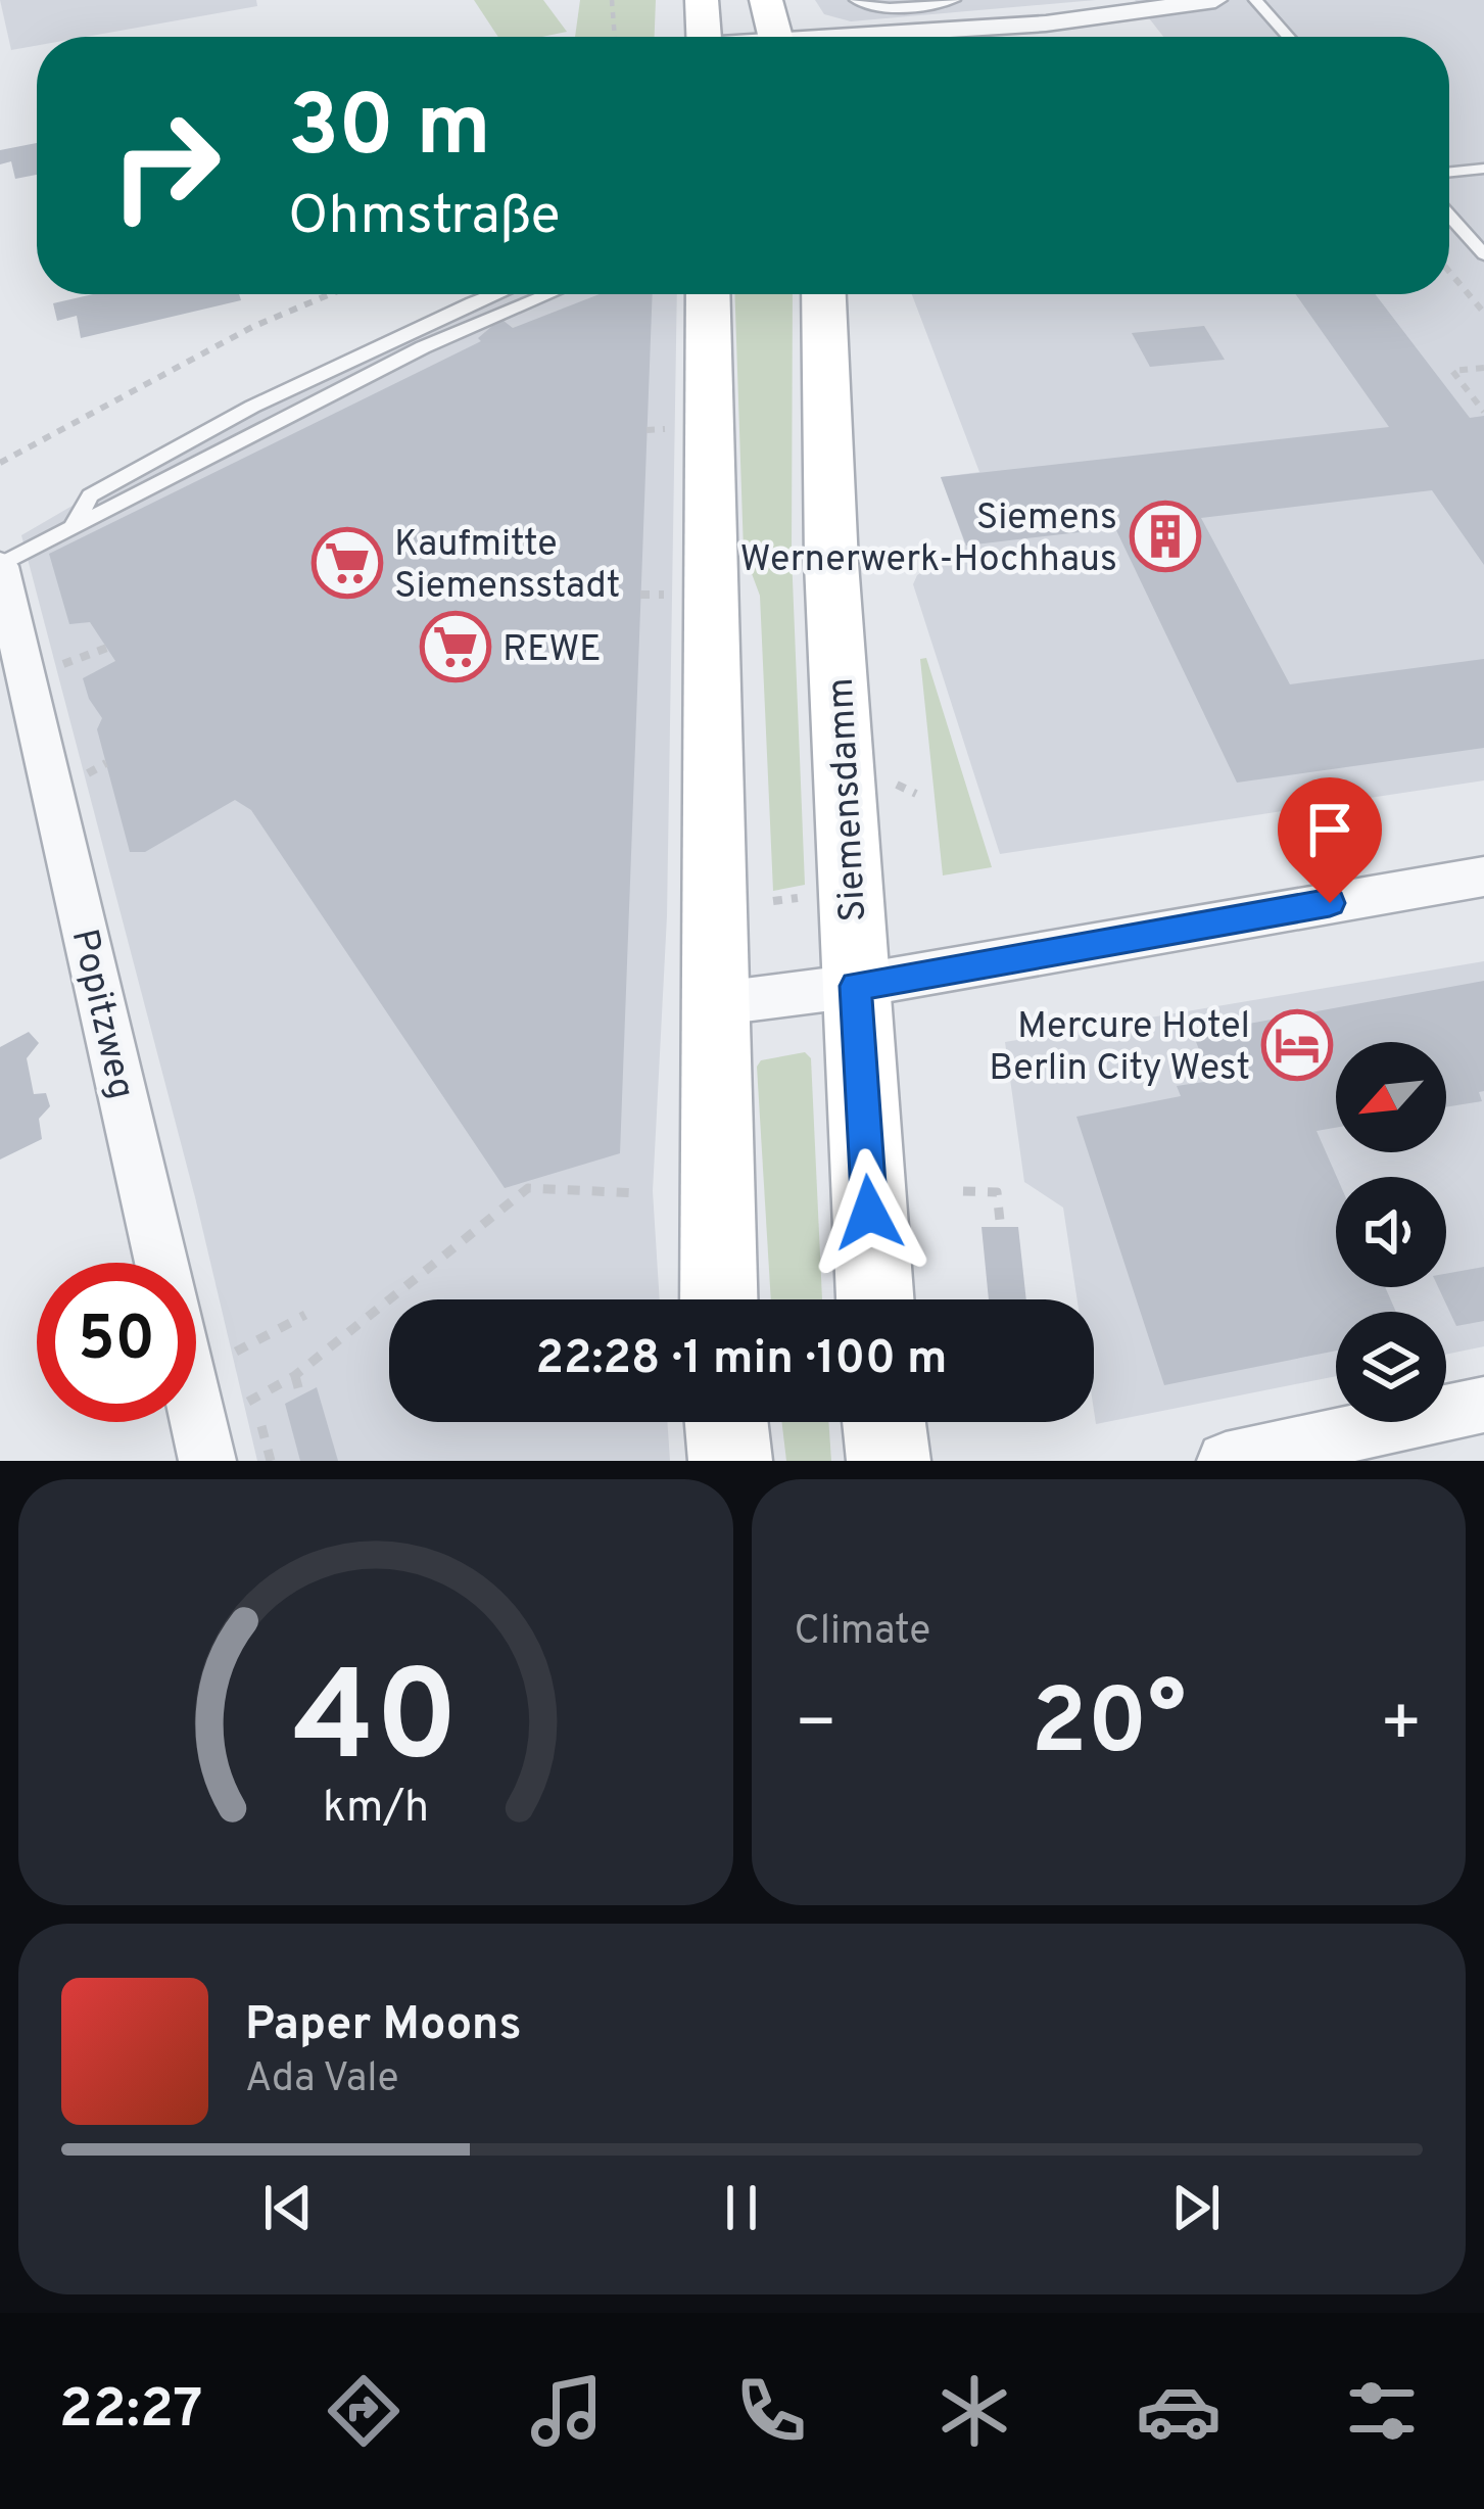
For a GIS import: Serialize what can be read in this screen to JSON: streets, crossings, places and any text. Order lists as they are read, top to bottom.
{
  "streets": {
    "main road": ["Siemensdamm"],
    "street": ["Popitzweg"]
  },
  "places": {
    "building": ["Siemens Wernerwerk-Hochhaus"],
    "supermarket": ["Kaufmitte Siemensstadt", "REWE"],
    "hotel": ["Mercure Hotel Berlin City West"]
  },
  "north": "bottom left",
  "page": {
    "turn": ["30 m", "Ohmstraße"],
    "limit": "50",
    "trip": "22:28 · 1 min · 100 m",
    "tile": "Climate",
    "heat": ["−", "20°", "+"],
    "song": ["Paper Moons", "Ada Vale"],
    "tabs": "22:27",
    "gauge": ["40", "km/h"]
  }
}
